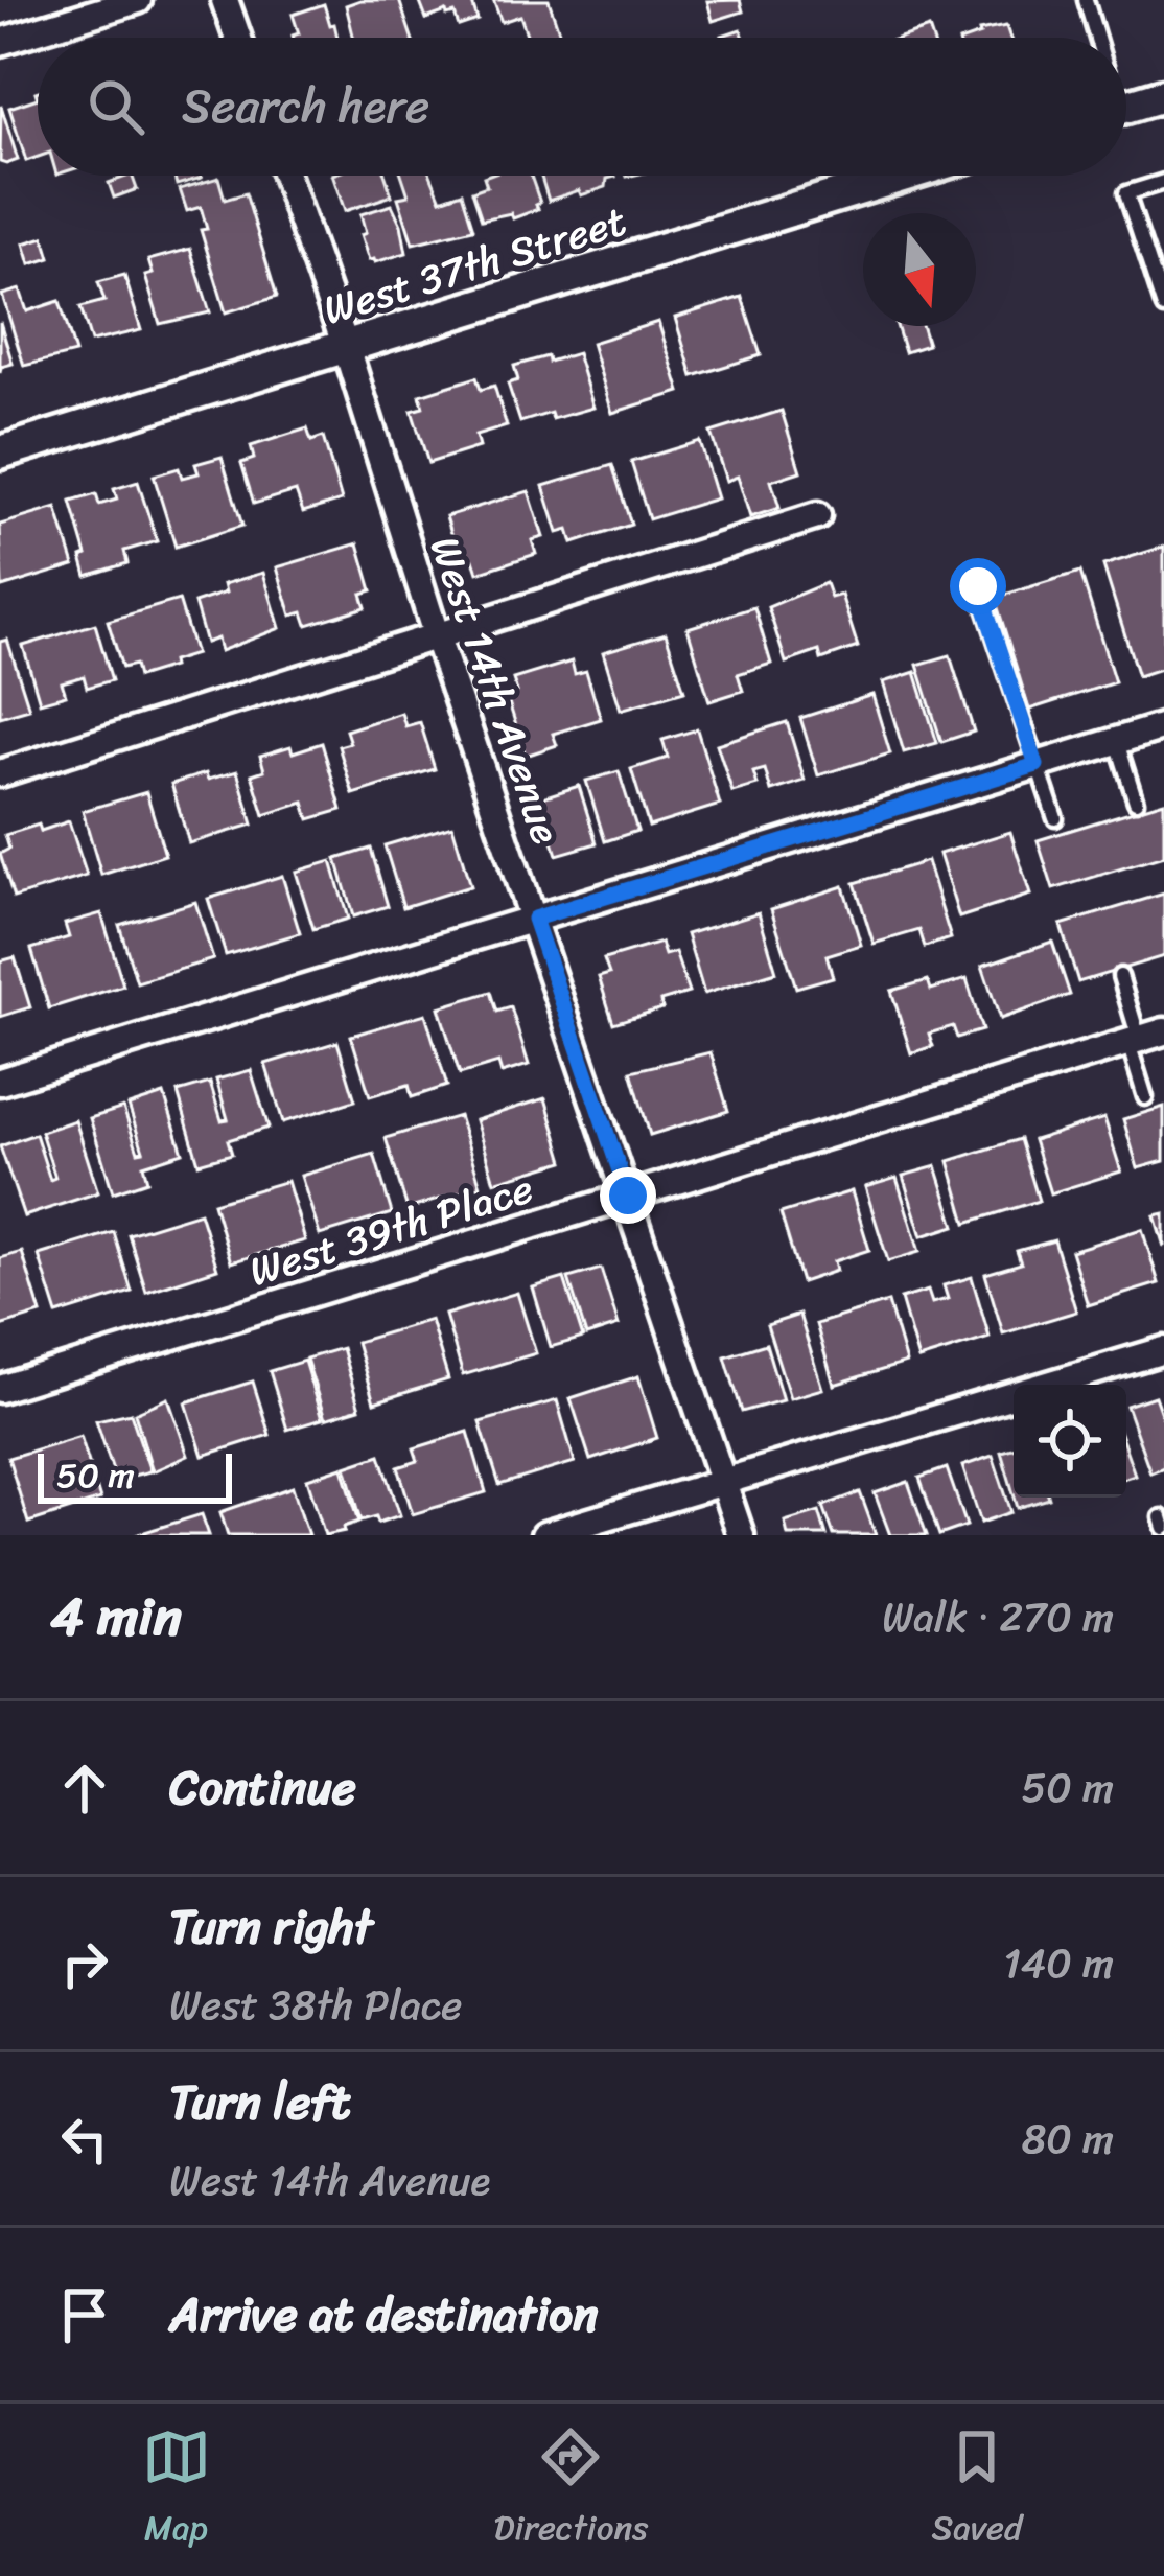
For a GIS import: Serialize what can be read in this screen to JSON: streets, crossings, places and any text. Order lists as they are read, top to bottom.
{
  "streets": {
    "street": ["West 37th Street", "West 14th Avenue", "West 39th Place"]
  },
  "crossings": [
    ["West 37th Street", "West 14th Avenue"],
    ["West 14th Avenue", "West 39th Place"]
  ],
  "scale_bar": "50 m",
  "north": "bottom",
  "page": {
    "search": "Search here",
    "scale": "50 m",
    "heading": ["4 min", "Walk · 270 m"],
    "list": [
      ["Continue", "50 m"],
      ["Turn right", "West 38th Place", "140 m"],
      ["Turn left", "West 14th Avenue", "80 m"],
      "Arrive at destination"
    ],
    "nav": ["Map", "Directions", "Saved"]
  }
}
